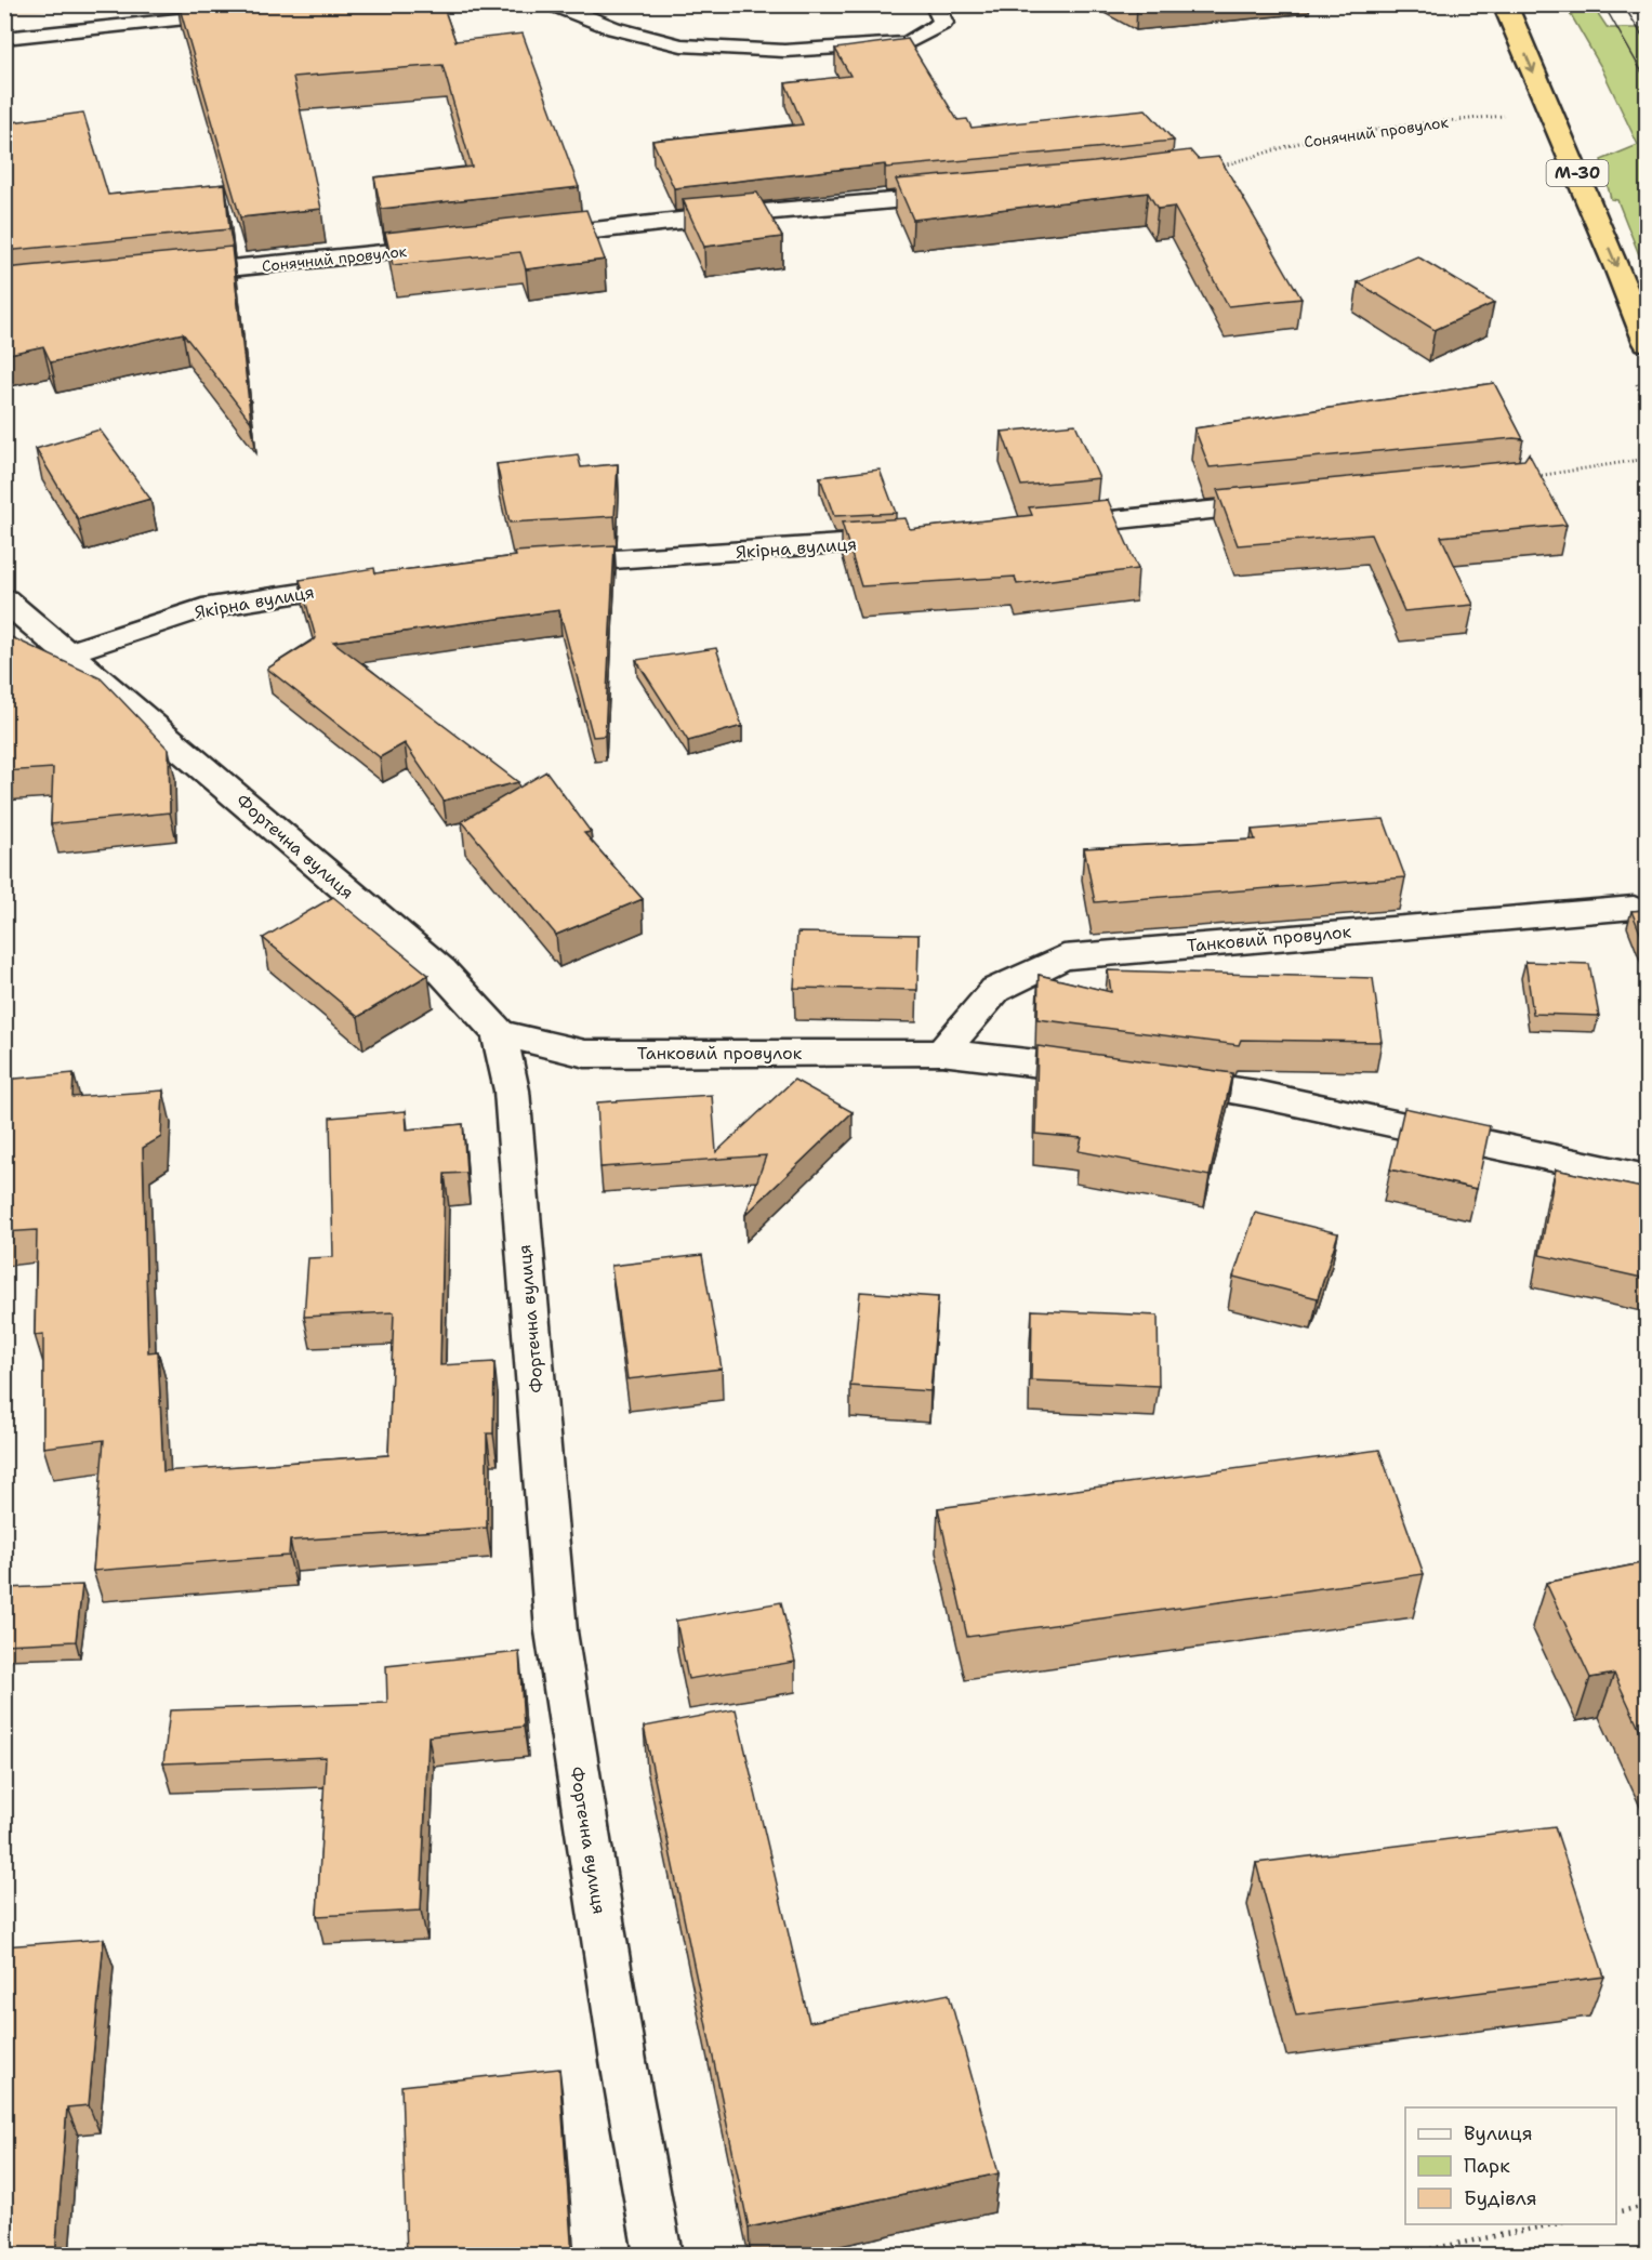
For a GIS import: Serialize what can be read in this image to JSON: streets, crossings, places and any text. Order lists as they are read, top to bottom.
{
  "streets": {
    "highway": ["М-30"],
    "street": [
      "Сонячний провулок",
      "Якірна вулиця",
      "Фортечна вулиця",
      "Танковий провулок"
    ]
  },
  "crossings": [
    ["Сонячний провулок", "М-30"],
    ["Якірна вулиця", "Фортечна вулиця"],
    ["Фортечна вулиця", "Танковий провулок"]
  ],
  "legend": ["Вулиця", "Парк", "Будівля"]
}
